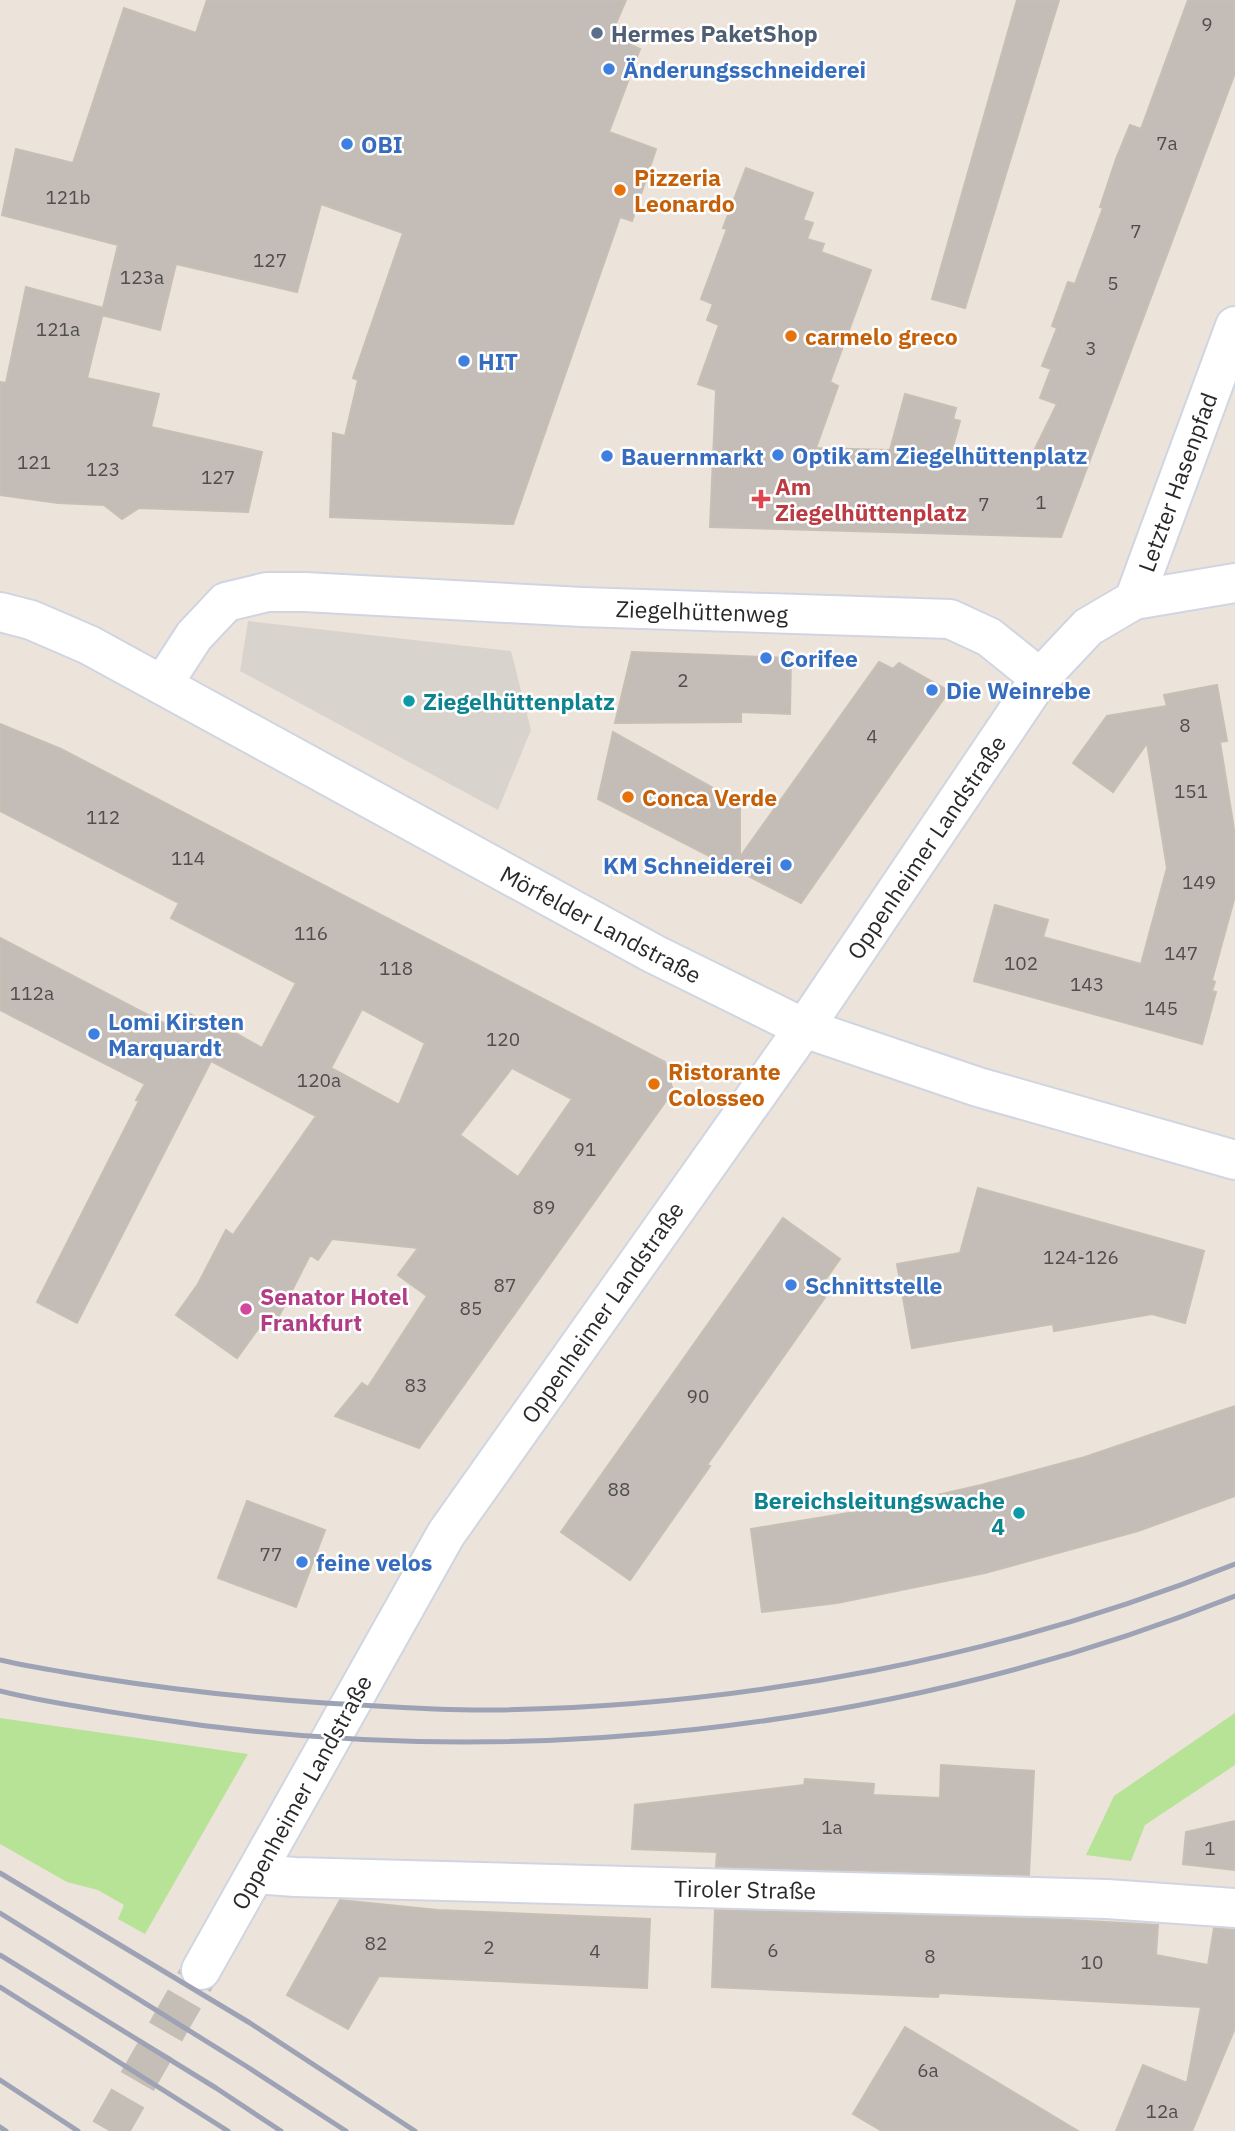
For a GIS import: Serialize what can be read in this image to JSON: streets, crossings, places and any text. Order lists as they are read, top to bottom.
{
  "streets": {
    "street": [
      "Letzter Hasenpfad",
      "Ziegelhüttenweg",
      "Oppenheimer Landstraße",
      "Mörfelder Landstraße",
      "Tiroler Straße"
    ]
  },
  "crossings": [
    ["Ziegelhüttenweg", "Oppenheimer Landstraße"],
    ["Ziegelhüttenweg", "Mörfelder Landstraße"],
    ["Oppenheimer Landstraße", "Mörfelder Landstraße"],
    ["Oppenheimer Landstraße", "Tiroler Straße"]
  ],
  "places": {
    "other": [
      "Hermes PaketShop",
      "Änderungsschneiderei",
      "OBI",
      "Pizzeria Leonardo",
      "carmelo greco",
      "HIT",
      "Optik am Ziegelhüttenplatz",
      "Bauernmarkt",
      "Corifee",
      "Die Weinrebe",
      "Ziegelhüttenplatz",
      "Conca Verde",
      "KM Schneiderei",
      "Lomi Kirsten Marquardt",
      "Ristorante Colosseo",
      "Schnittstelle",
      "Senator Hotel Frankfurt",
      "Bereichsleitungswache 4",
      "feine velos"
    ],
    "health": ["Am Ziegelhüttenplatz"]
  },
  "house_numbers": [
    "9",
    "7a",
    "121b",
    "7",
    "127",
    "123a",
    "5",
    "121a",
    "3",
    "121",
    "123",
    "127",
    "1",
    "7",
    "2",
    "8",
    "4",
    "151",
    "112",
    "114",
    "149",
    "116",
    "147",
    "102",
    "118",
    "143",
    "112a",
    "145",
    "120",
    "120a",
    "91",
    "89",
    "124-126",
    "87",
    "85",
    "83",
    "90",
    "88",
    "77",
    "1a",
    "1",
    "82",
    "2",
    "6",
    "4",
    "8",
    "10",
    "6a",
    "12a"
  ]
}
